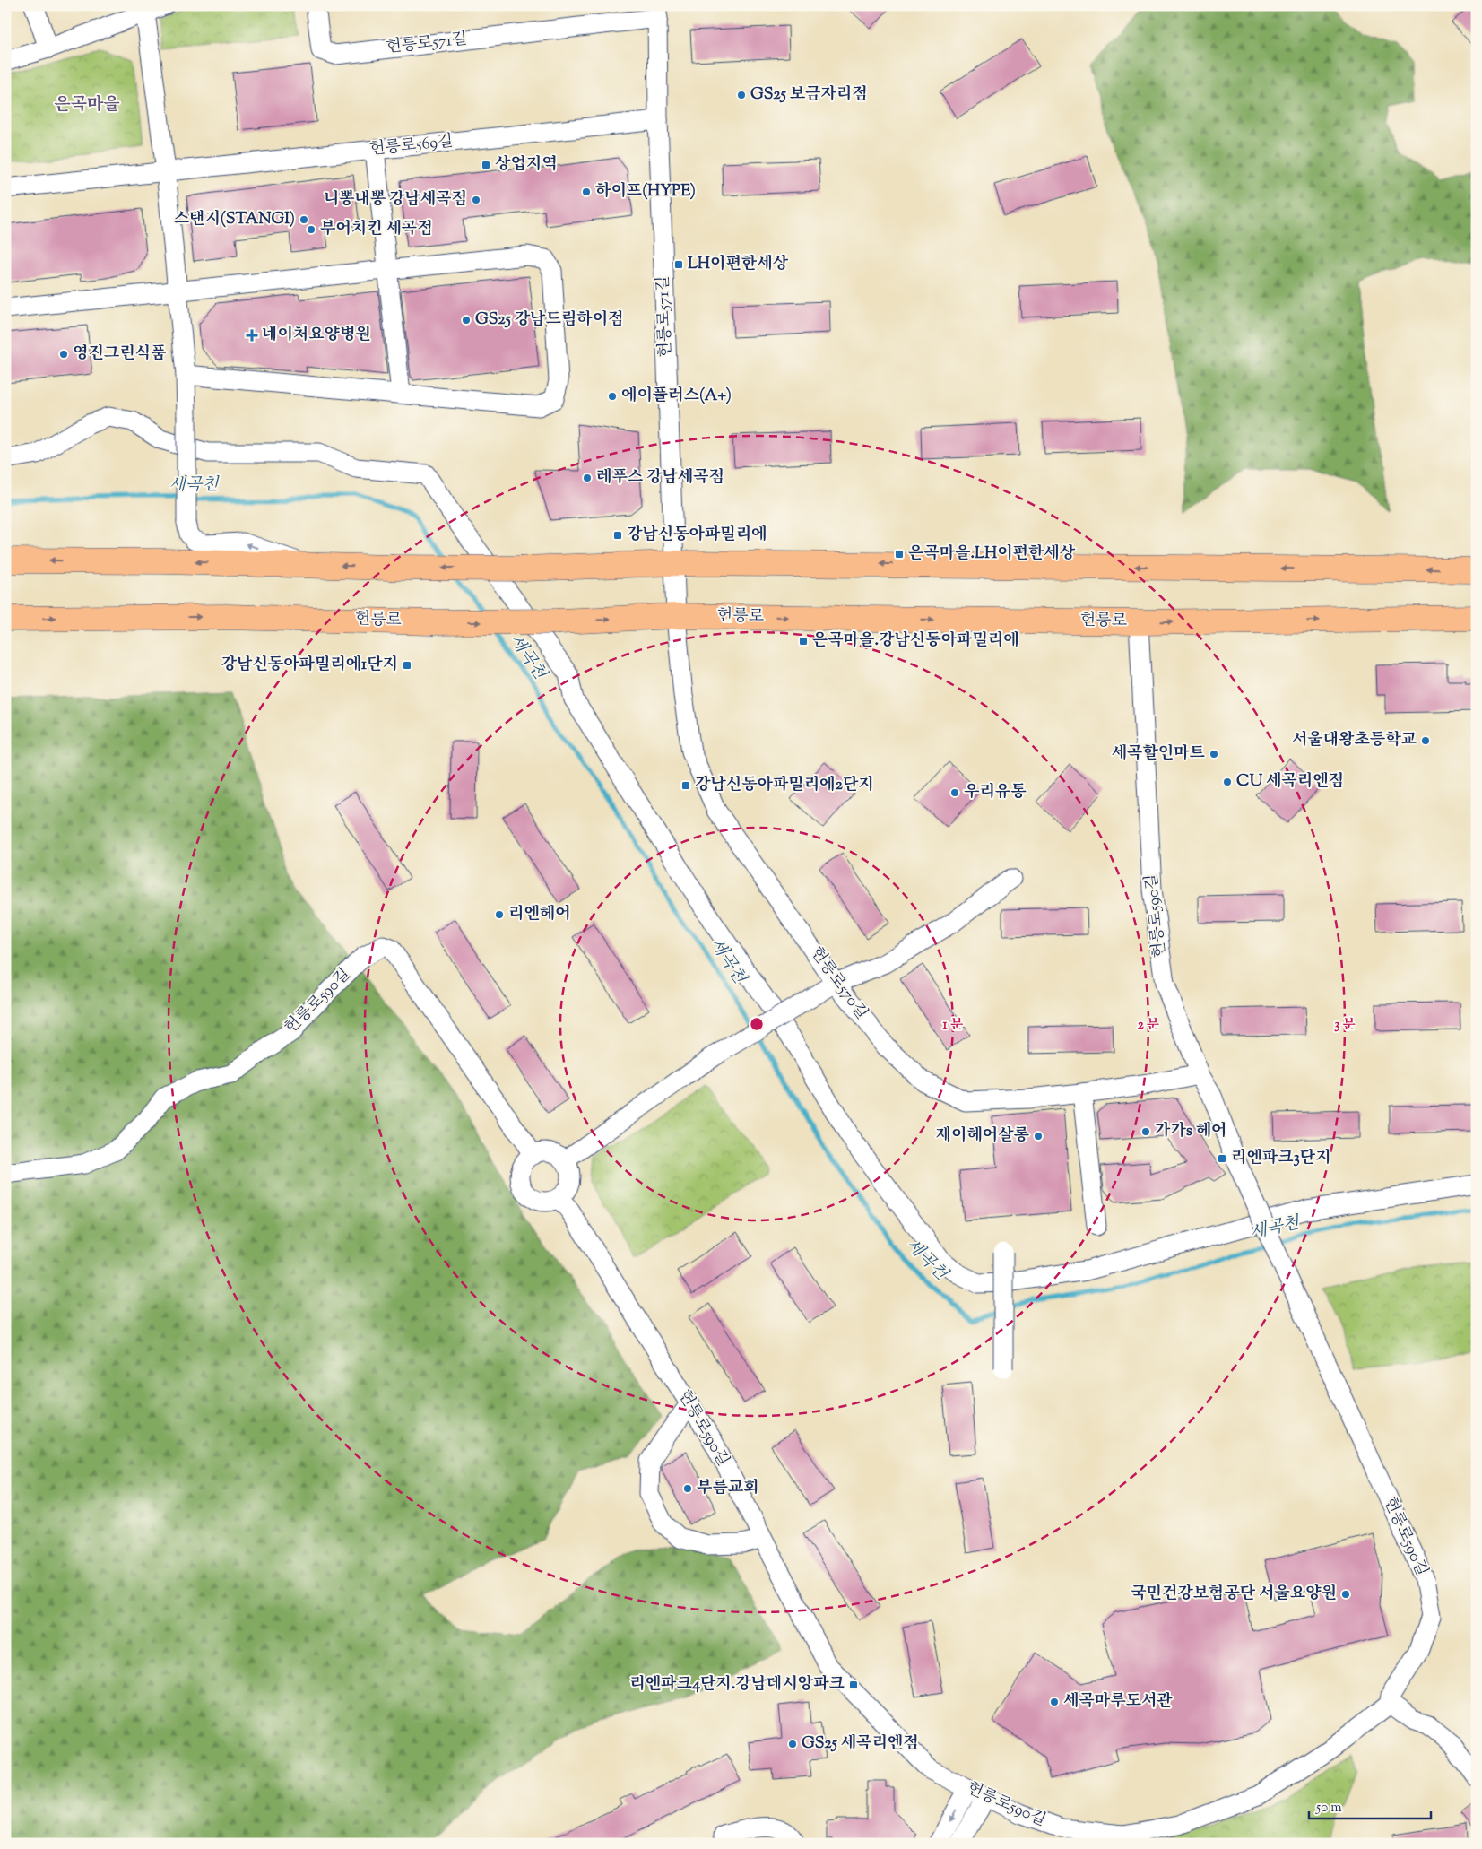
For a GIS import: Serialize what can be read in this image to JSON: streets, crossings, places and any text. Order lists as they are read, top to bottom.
{
  "streets": {
    "main road": ["헌릉로"],
    "street": [
      "헌릉로571길",
      "헌릉로569길",
      "헌릉로590길",
      "헌릉로570길"
    ]
  },
  "crossings": [
    ["헌릉로571길", "헌릉로569길"],
    ["헌릉로571길", "헌릉로"],
    ["헌릉로571길", "헌릉로570길"],
    ["헌릉로", "헌릉로590길"],
    ["헌릉로", "헌릉로570길"],
    ["헌릉로590길", "헌릉로570길"]
  ],
  "districts": ["은곡마을"],
  "water": ["세곡천"],
  "places": {
    "other": [
      "GS25 보금자리점",
      "하이프(HYPE)",
      "니뽕내뽕 강남세곡점",
      "스탠지(STANGI)",
      "부어치킨 세곡점",
      "GS25 강남드림하이점",
      "영진그린식품",
      "에이플러스(A+)",
      "레푸스 강남세곡점",
      "서울대왕초등학교",
      "세곡할인마트",
      "CU 세곡리엔점",
      "우리유통",
      "리엔헤어",
      "가가s 헤어",
      "제이헤어살롱",
      "부름교회",
      "국민건강보험공단 서울요양원",
      "세곡마루도서관",
      "GS25 세곡리엔점"
    ],
    "transit": [
      "상업지역",
      "LH이편한세상",
      "강남신동아파밀리에",
      "은곡마을.LH이편한세상",
      "은곡마을.강남신동아파밀리에",
      "강남신동아파밀리에1단지",
      "강남신동아파밀리에2단지",
      "리엔파크3단지",
      "리엔파크4단지.강남데시앙파크"
    ],
    "health": ["네이처요양병원"]
  },
  "scale_bar": "50 m",
  "rings": ["1 분", "2 분", "3 분"]
}
